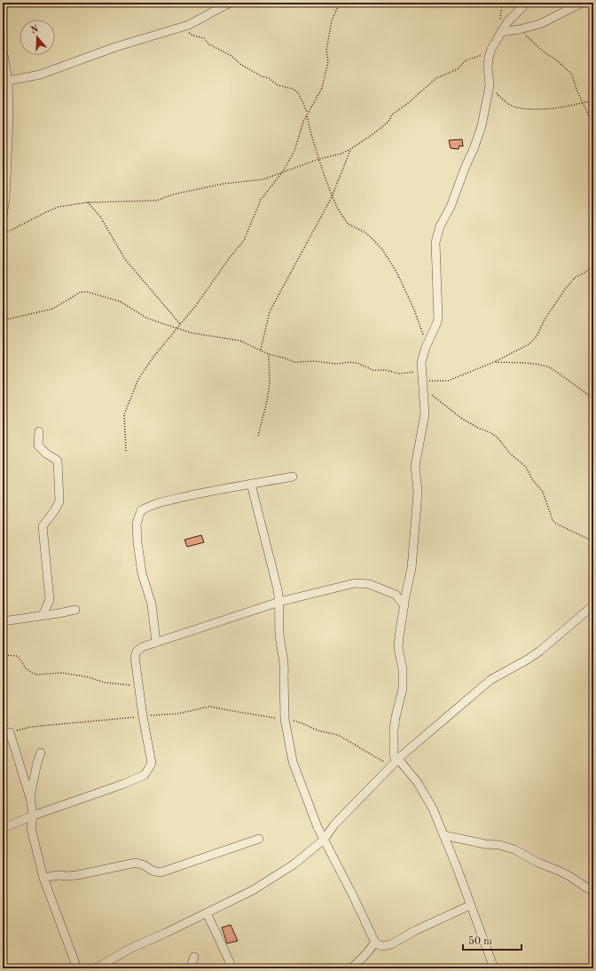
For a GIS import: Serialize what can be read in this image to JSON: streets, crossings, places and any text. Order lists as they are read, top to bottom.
{
  "scale_bar": "50 m",
  "north": "top"
}
